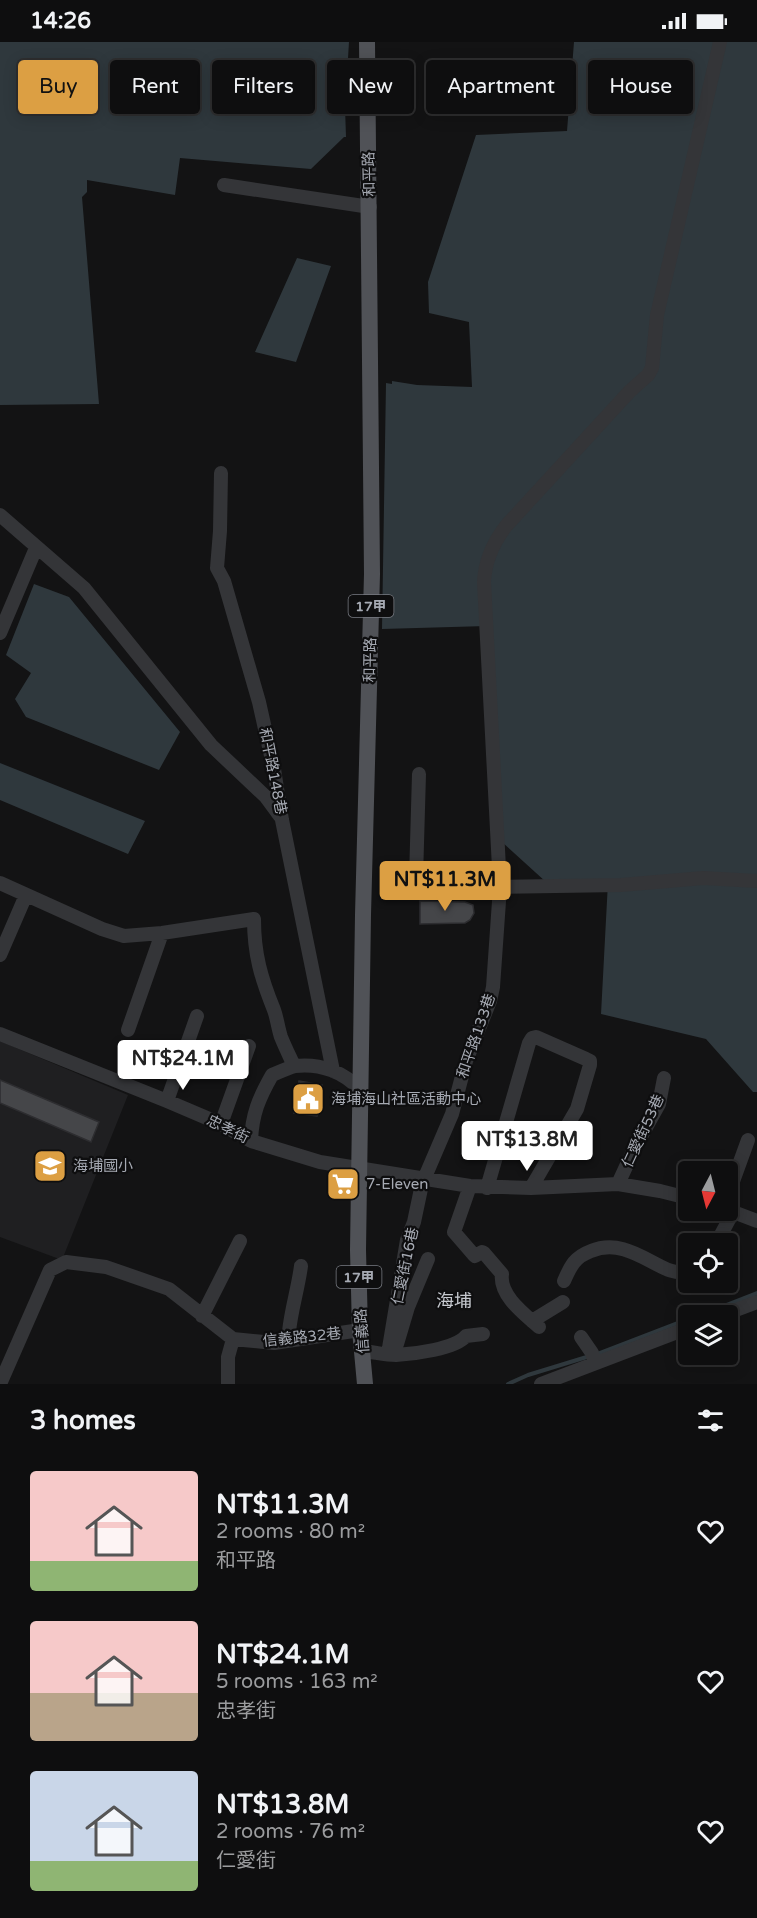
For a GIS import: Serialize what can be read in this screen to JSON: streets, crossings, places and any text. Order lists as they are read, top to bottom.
{
  "streets": {
    "main road": ["和平路", "17甲", "信義路"],
    "street": [
      "和平路148巷",
      "和平路133巷",
      "忠孝街",
      "仁愛街53巷",
      "仁愛街16巷",
      "信義路32巷"
    ]
  },
  "crossings": [
    ["和平路", "忠孝街"],
    ["和平路", "信義路"],
    ["和平路133巷", "忠孝街"],
    ["和平路133巷", "仁愛街16巷"],
    ["忠孝街", "仁愛街53巷"],
    ["忠孝街", "仁愛街16巷"],
    ["忠孝街", "信義路"],
    ["信義路", "信義路32巷"]
  ],
  "districts": ["海埔"],
  "places": {
    "public building": ["海埔海山社區活動中心"],
    "school or university": ["海埔國小"],
    "supermarket": ["7-Eleven"]
  },
  "north": "bottom",
  "page": {
    "status": "14:26",
    "chip": [
      "Buy",
      "Rent",
      "Filters",
      "New",
      "Apartment",
      "House"
    ],
    "price": ["NT$11.3M", "NT$24.1M", "NT$13.8M"],
    "heading": "3 homes",
    "list": [
      {
        "name": "NT$11.3M",
        "note": "2 rooms · 80 m² · 和平路"
      },
      {
        "name": "NT$24.1M",
        "note": "5 rooms · 163 m² · 忠孝街"
      },
      {
        "name": "NT$13.8M",
        "note": "2 rooms · 76 m² · 仁愛街"
      }
    ]
  }
}
